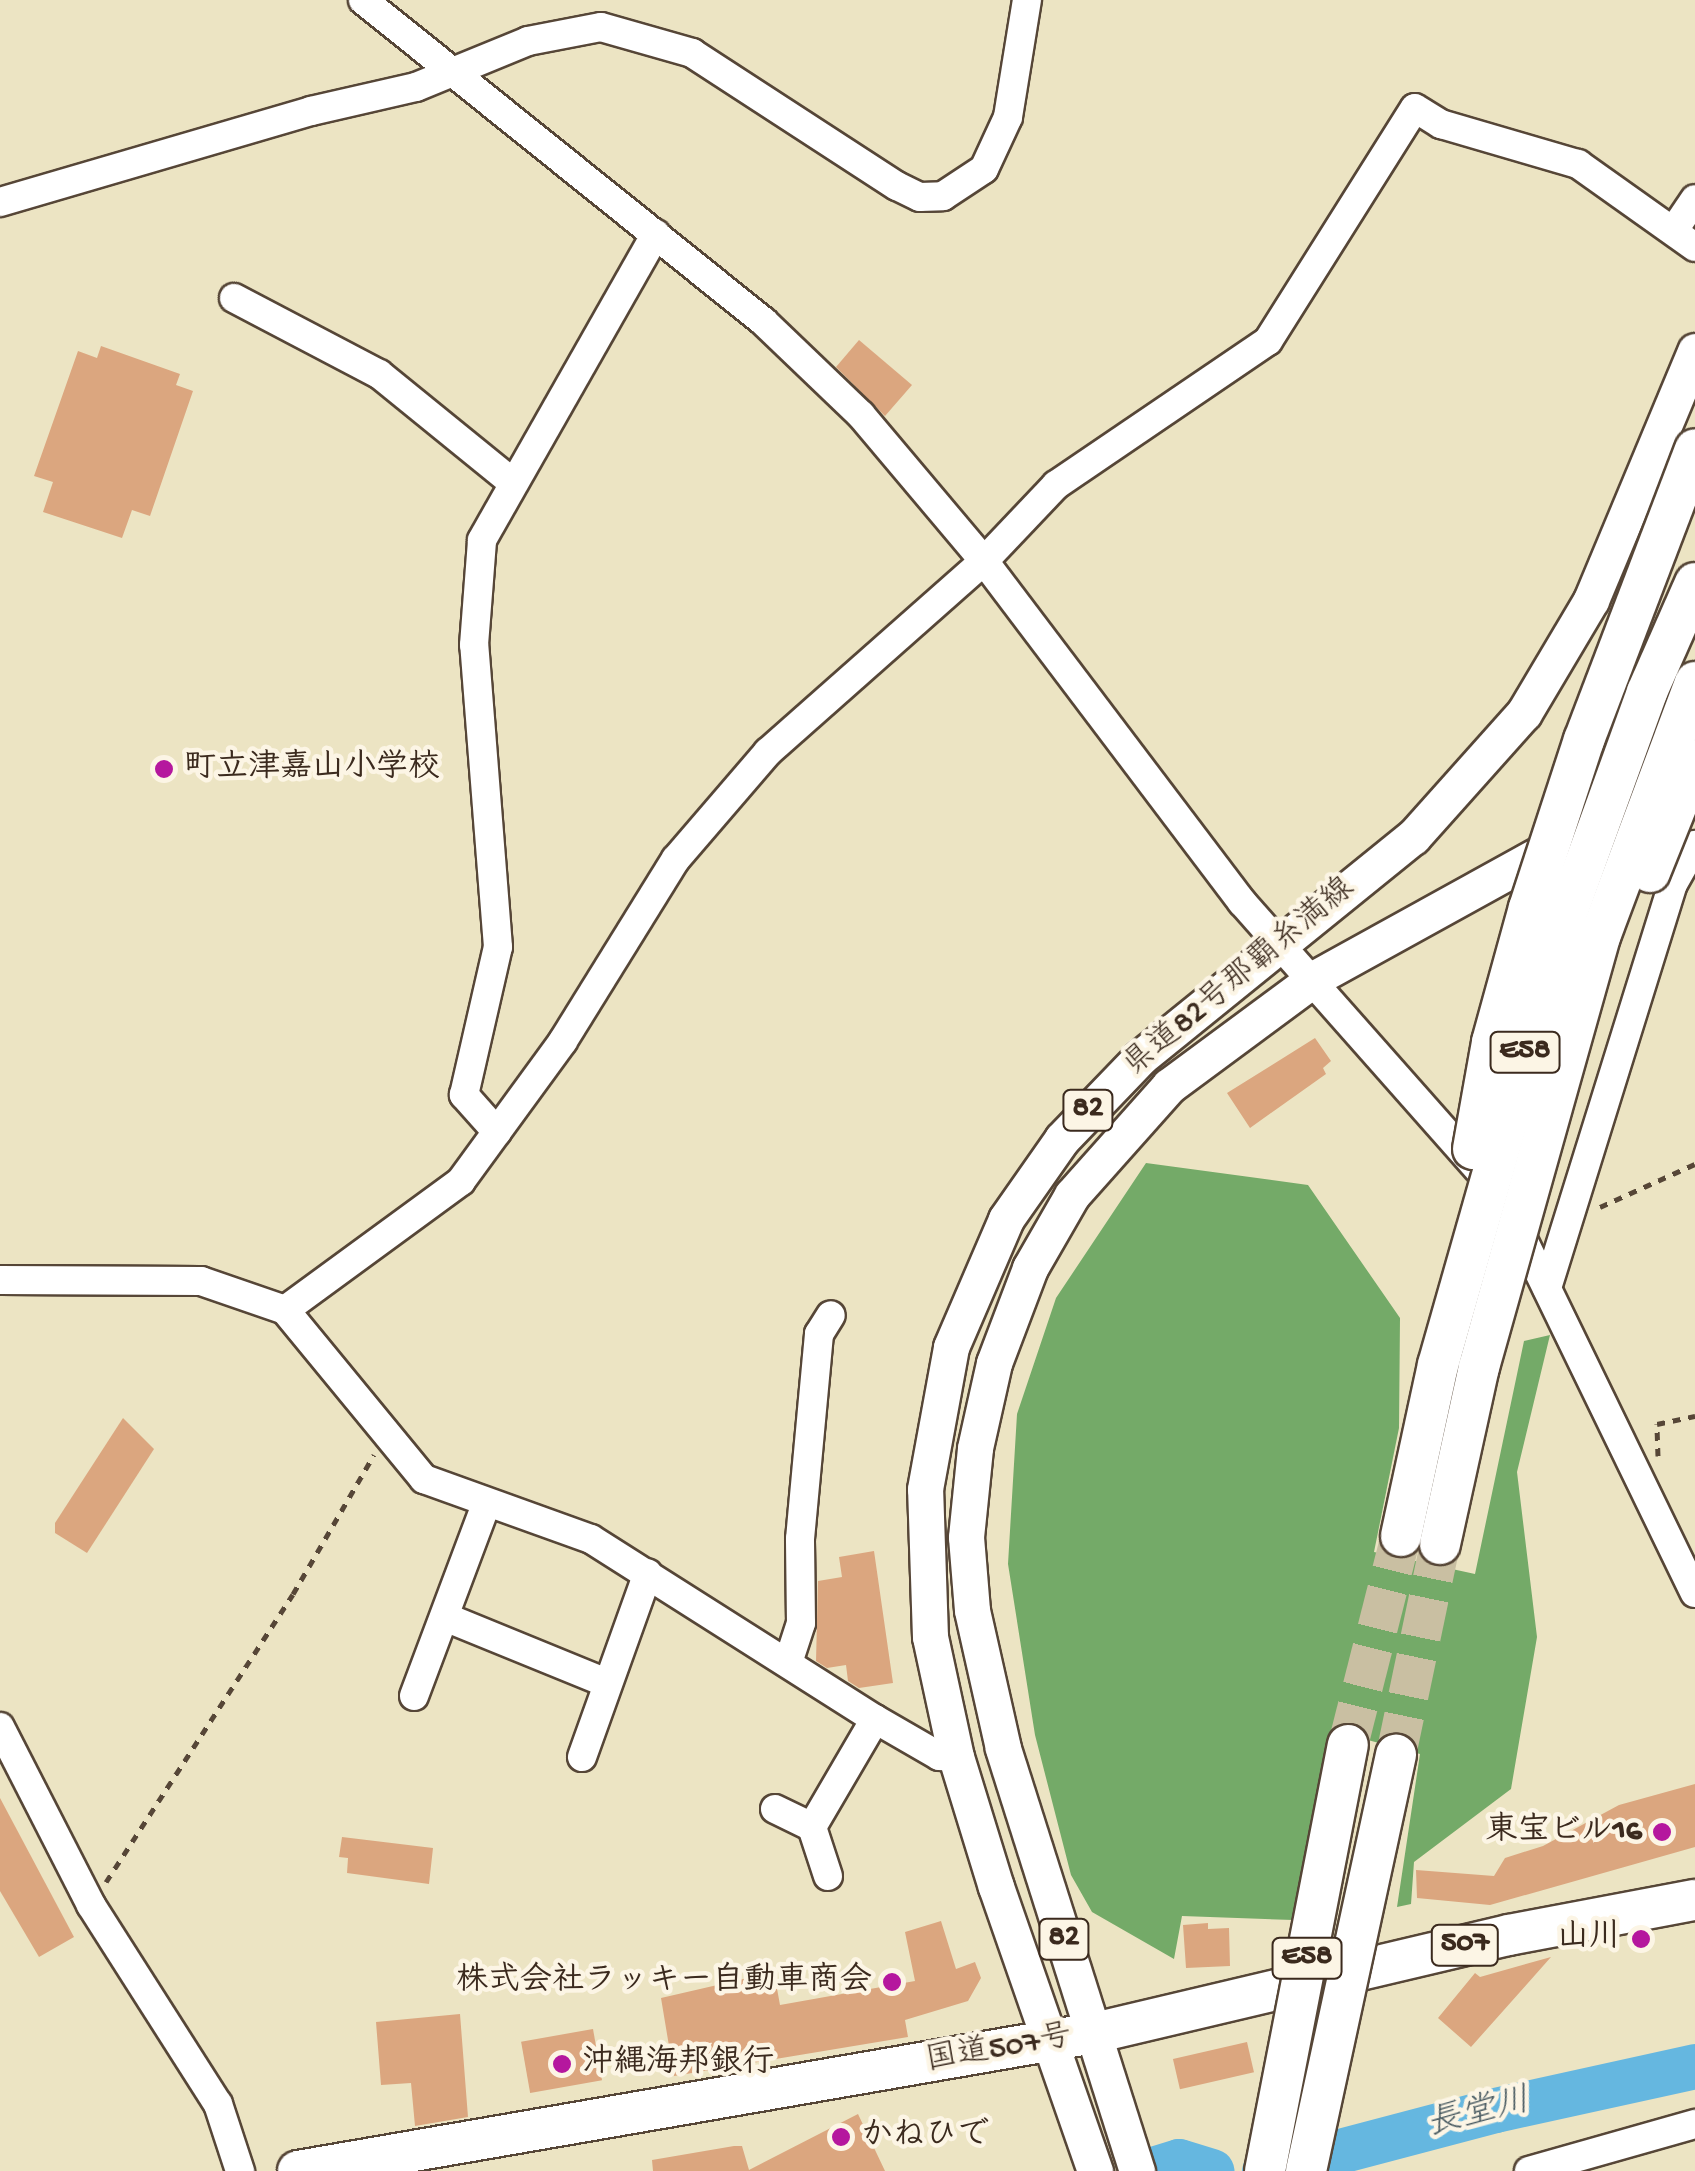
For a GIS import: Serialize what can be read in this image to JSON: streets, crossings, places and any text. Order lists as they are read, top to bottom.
{
  "streets": {
    "highway": ["E58", "507", "国道507号"],
    "main road": ["県道82号那覇糸満線", "82"]
  },
  "crossings": [
    ["県道82号那覇糸満線", "国道507号"]
  ],
  "water": ["長堂川"],
  "places": [
    "町立津嘉山小学校",
    "東宝ビル16",
    "山川",
    "株式会社ラッキー自動車商会",
    "沖縄海邦銀行",
    "かねひで"
  ]
}
